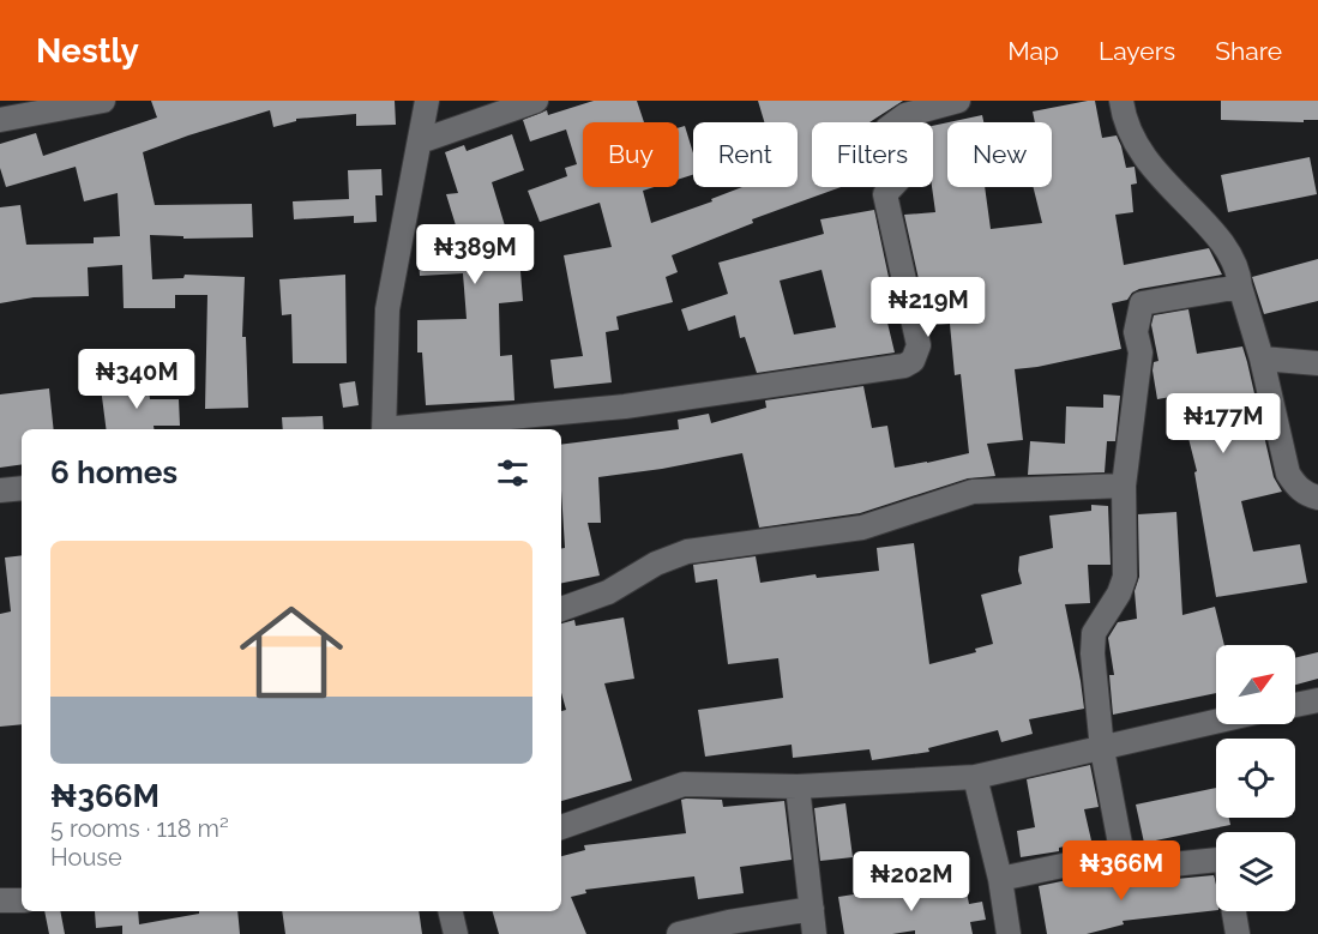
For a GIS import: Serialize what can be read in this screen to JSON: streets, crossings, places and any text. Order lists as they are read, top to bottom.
{
  "north": "top right",
  "page": {
    "header": "Nestly",
    "nav": ["Map", "Layers", "Share"],
    "chip": [
      "Buy",
      "Rent",
      "Filters",
      "New"
    ],
    "price": [
      "₦389M",
      "₦219M",
      "₦340M",
      "₦177M",
      "₦366M",
      "₦202M"
    ],
    "heading": "6 homes",
    "list": [
      {
        "name": "₦366M",
        "note": "5 rooms · 118 m² · House"
      }
    ]
  }
}
